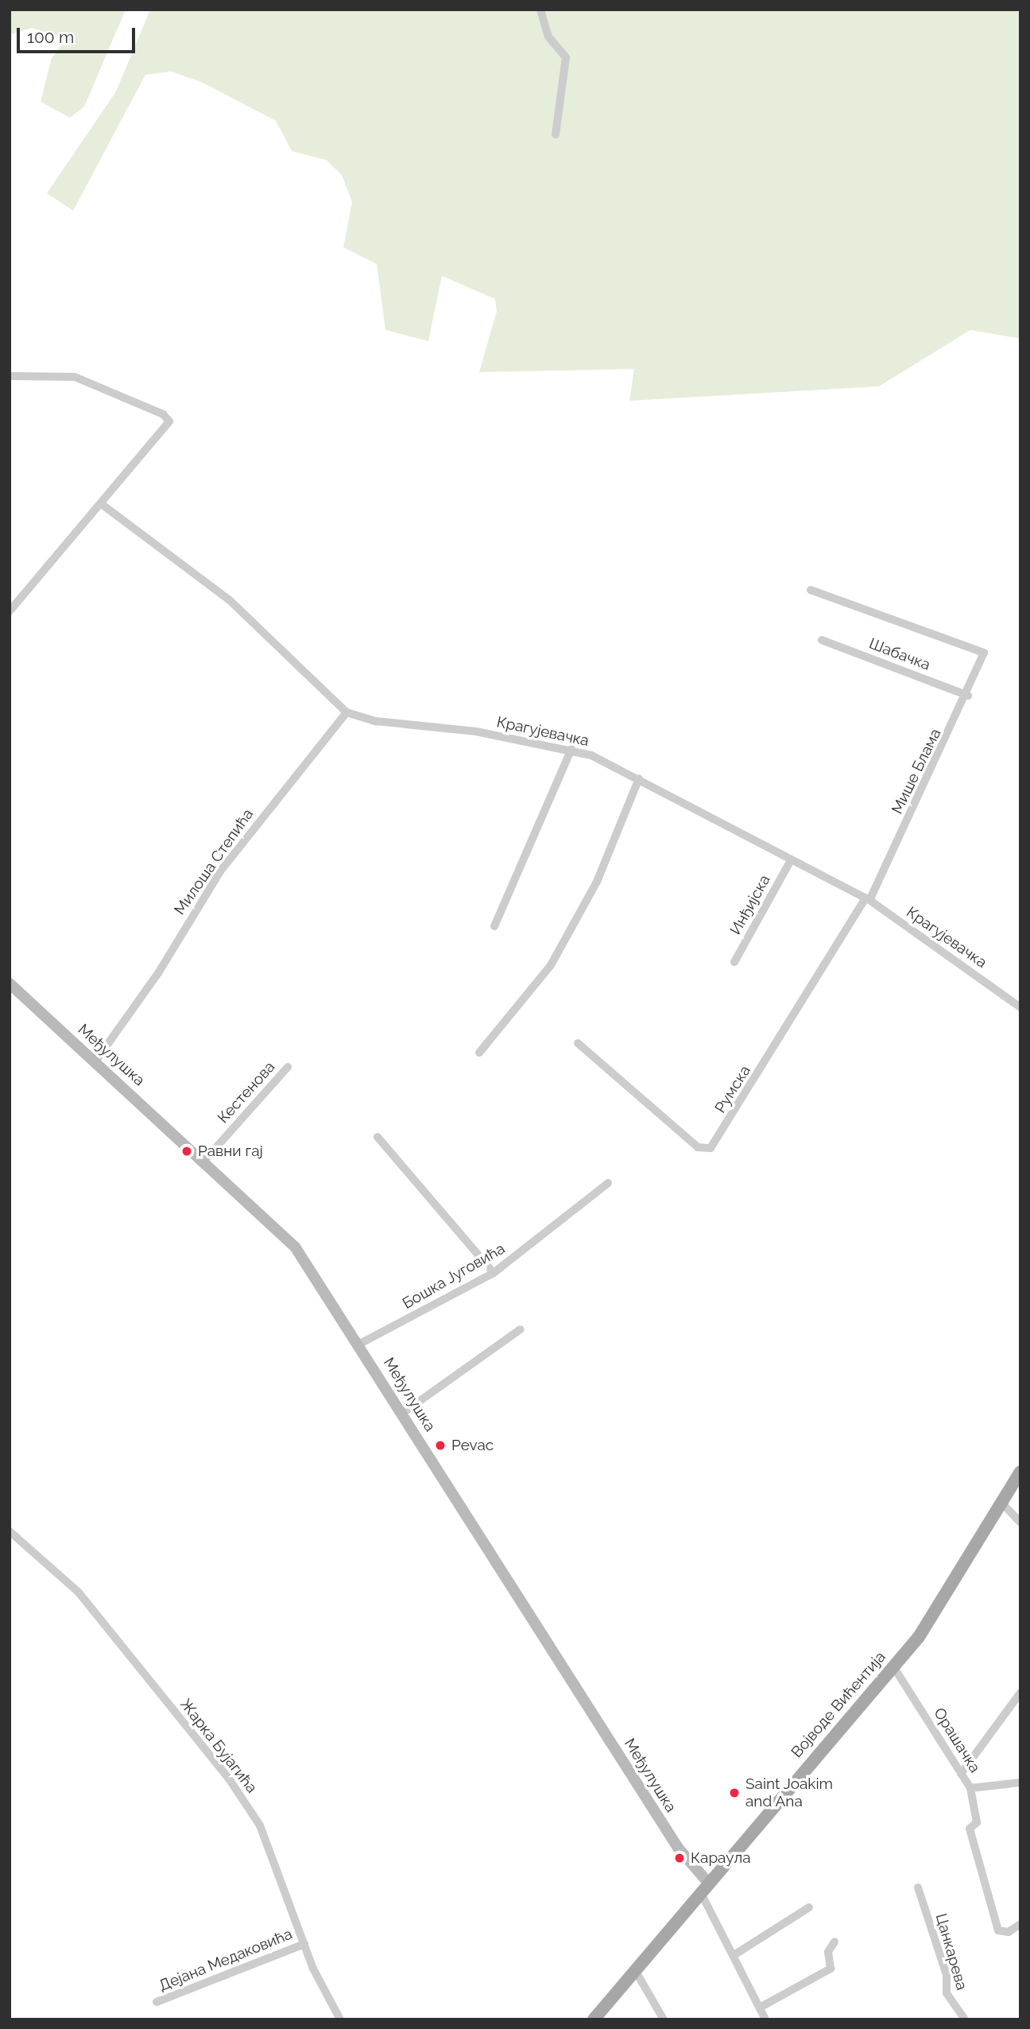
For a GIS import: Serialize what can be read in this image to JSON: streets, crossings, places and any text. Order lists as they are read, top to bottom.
{
  "streets": {
    "main road": ["Војводе Вићентија"],
    "street": [
      "Шабачка",
      "Крагујевачка",
      "Мише Блама",
      "Милоша Степића",
      "Инђијска",
      "Међулушка",
      "Румска",
      "Кестенова",
      "Бошка Југовића",
      "Орашачка",
      "Жарка Бујагића",
      "Цанкарева",
      "Дејана Медаковића"
    ]
  },
  "crossings": [
    ["Шабачка", "Мише Блама"],
    ["Крагујевачка", "Мише Блама"],
    ["Крагујевачка", "Милоша Степића"],
    ["Крагујевачка", "Инђијска"],
    ["Крагујевачка", "Румска"],
    ["Мише Блама", "Румска"],
    ["Милоша Степића", "Међулушка"],
    ["Међулушка", "Кестенова"],
    ["Међулушка", "Бошка Југовића"],
    ["Међулушка", "Војводе Вићентија"],
    ["Војводе Вићентија", "Орашачка"],
    ["Жарка Бујагића", "Дејана Медаковића"]
  ],
  "places": [
    "Равни гај",
    "Pevac",
    "Saint Joakim and Ana",
    "Караула"
  ],
  "scale_bar": "100 m"
}
